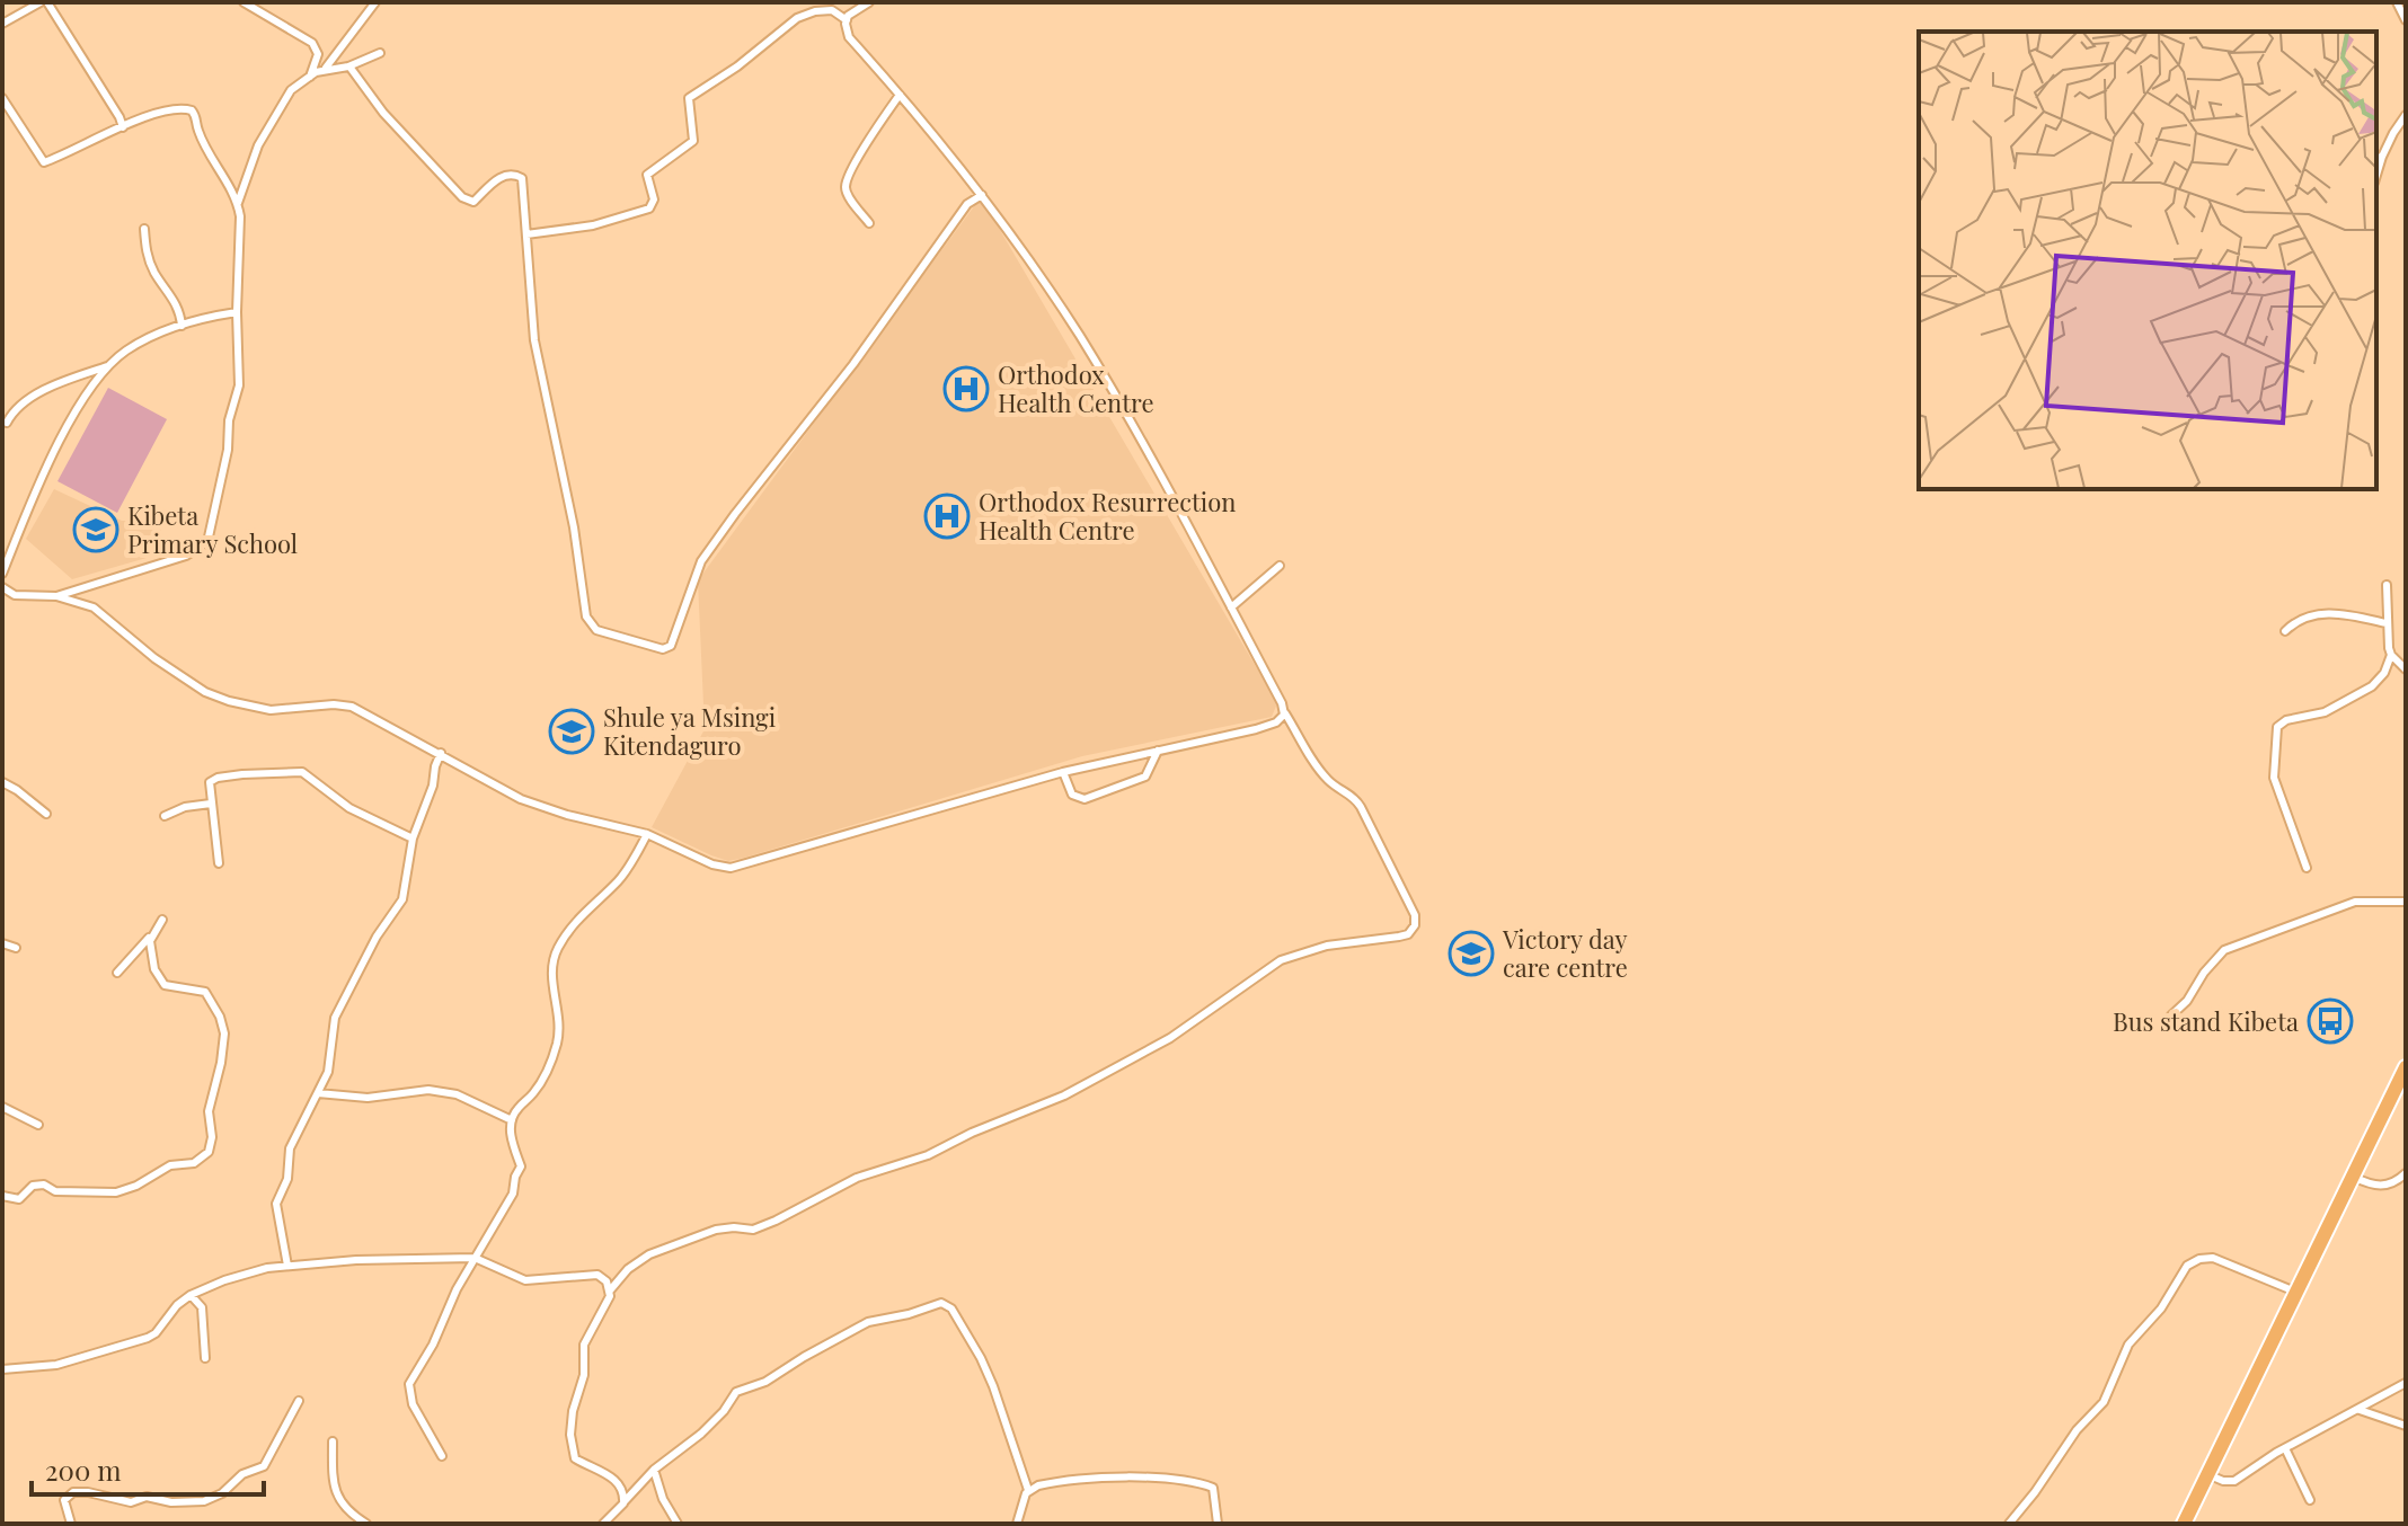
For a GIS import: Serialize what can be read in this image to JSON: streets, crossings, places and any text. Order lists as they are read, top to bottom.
{
  "places": {
    "hospital": ["Orthodox Health Centre", "Orthodox Resurrection Health Centre"],
    "school or university": ["Kibeta Primary School", "Shule ya Msingi Kitendaguro", "Victory day care centre"],
    "bus stop": ["Bus stand Kibeta"]
  },
  "scale_bar": "200 m"
}
